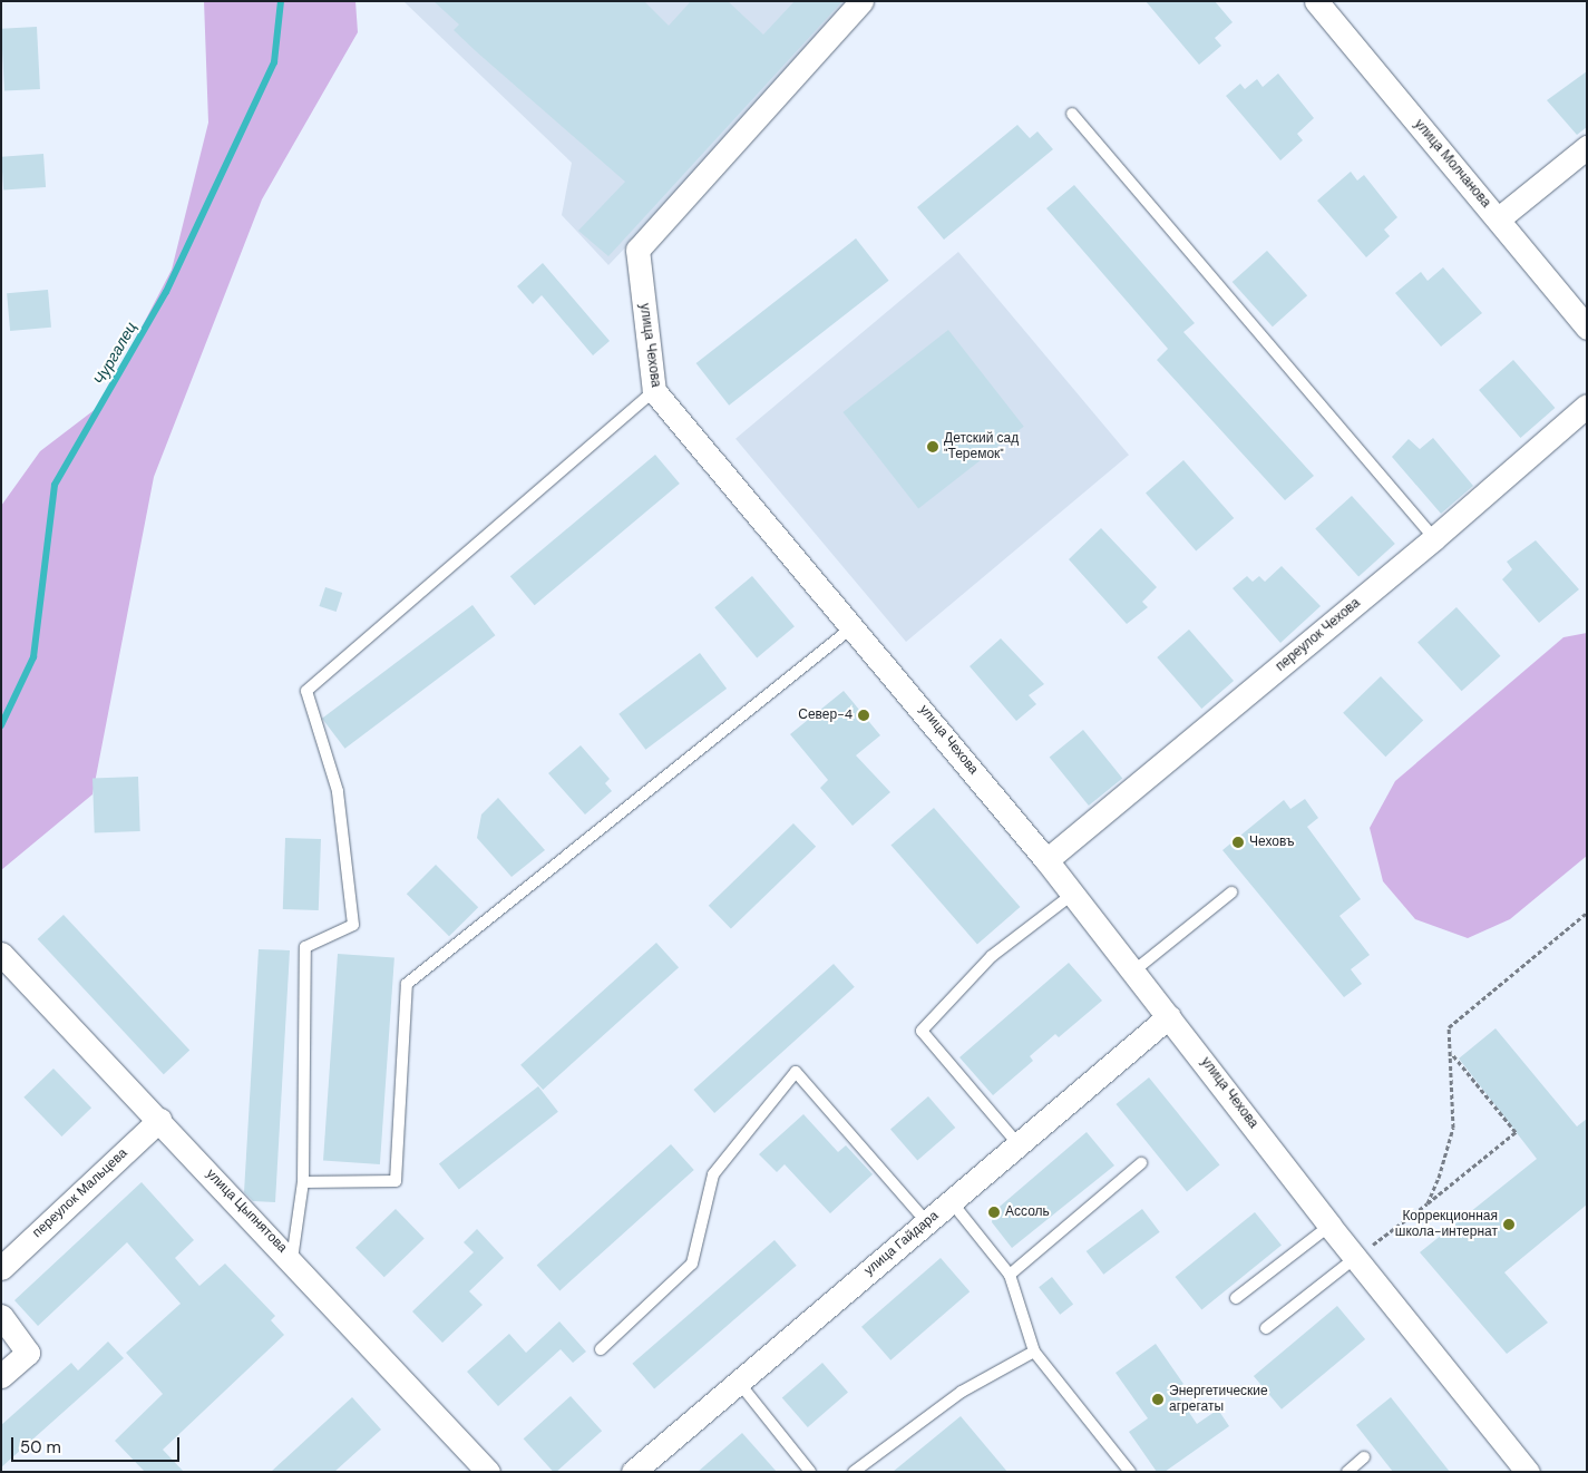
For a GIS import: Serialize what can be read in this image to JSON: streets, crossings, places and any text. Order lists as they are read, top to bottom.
{
  "streets": {
    "street": [
      "улица Молчанова",
      "улица Чехова",
      "переулок Чехова",
      "переулок Мальцева",
      "улица Цыпнятова",
      "улица Гайдара"
    ]
  },
  "crossings": [
    ["улица Чехова", "переулок Чехова"],
    ["улица Чехова", "улица Гайдара"],
    ["переулок Мальцева", "улица Цыпнятова"]
  ],
  "water": ["Чургалец"],
  "places": [
    "Детский сад \"Теремок\"",
    "Север-4",
    "Чеховъ",
    "Ассоль",
    "Коррекционная школа-интернат",
    "Энергетические агрегаты"
  ],
  "scale_bar": "50 m"
}
